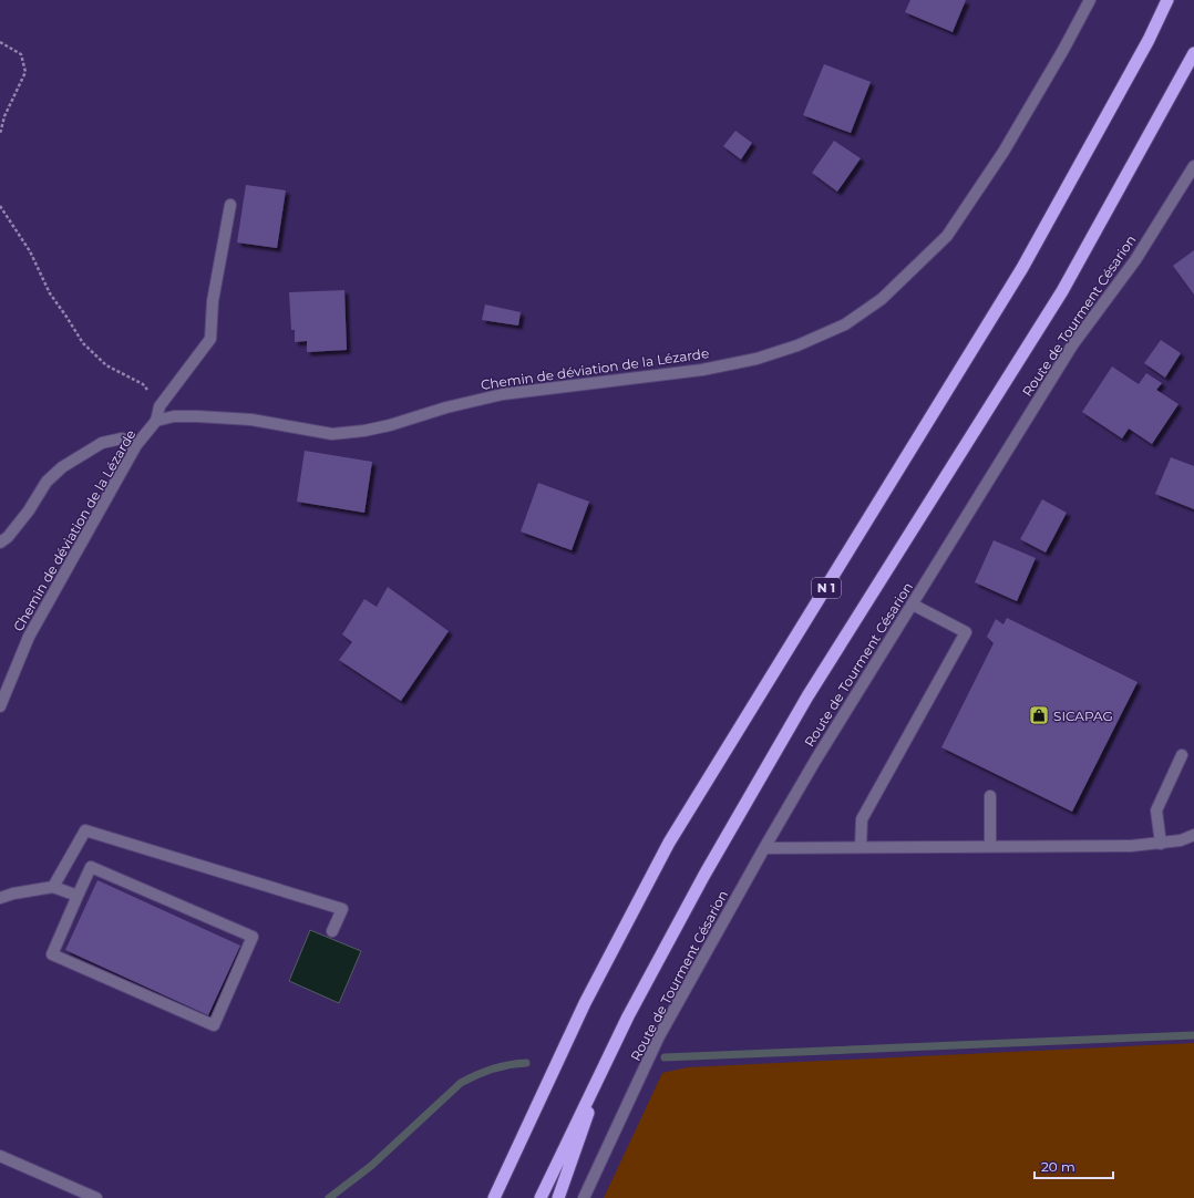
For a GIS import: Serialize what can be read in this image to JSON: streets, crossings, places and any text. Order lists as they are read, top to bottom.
{
  "streets": {
    "highway": ["N 1"],
    "street": ["Route de Tourment Césarion", "Chemin de déviation de la Lézarde"]
  },
  "places": {
    "shop": ["SICAPAG"]
  },
  "scale_bar": "20 m"
}
